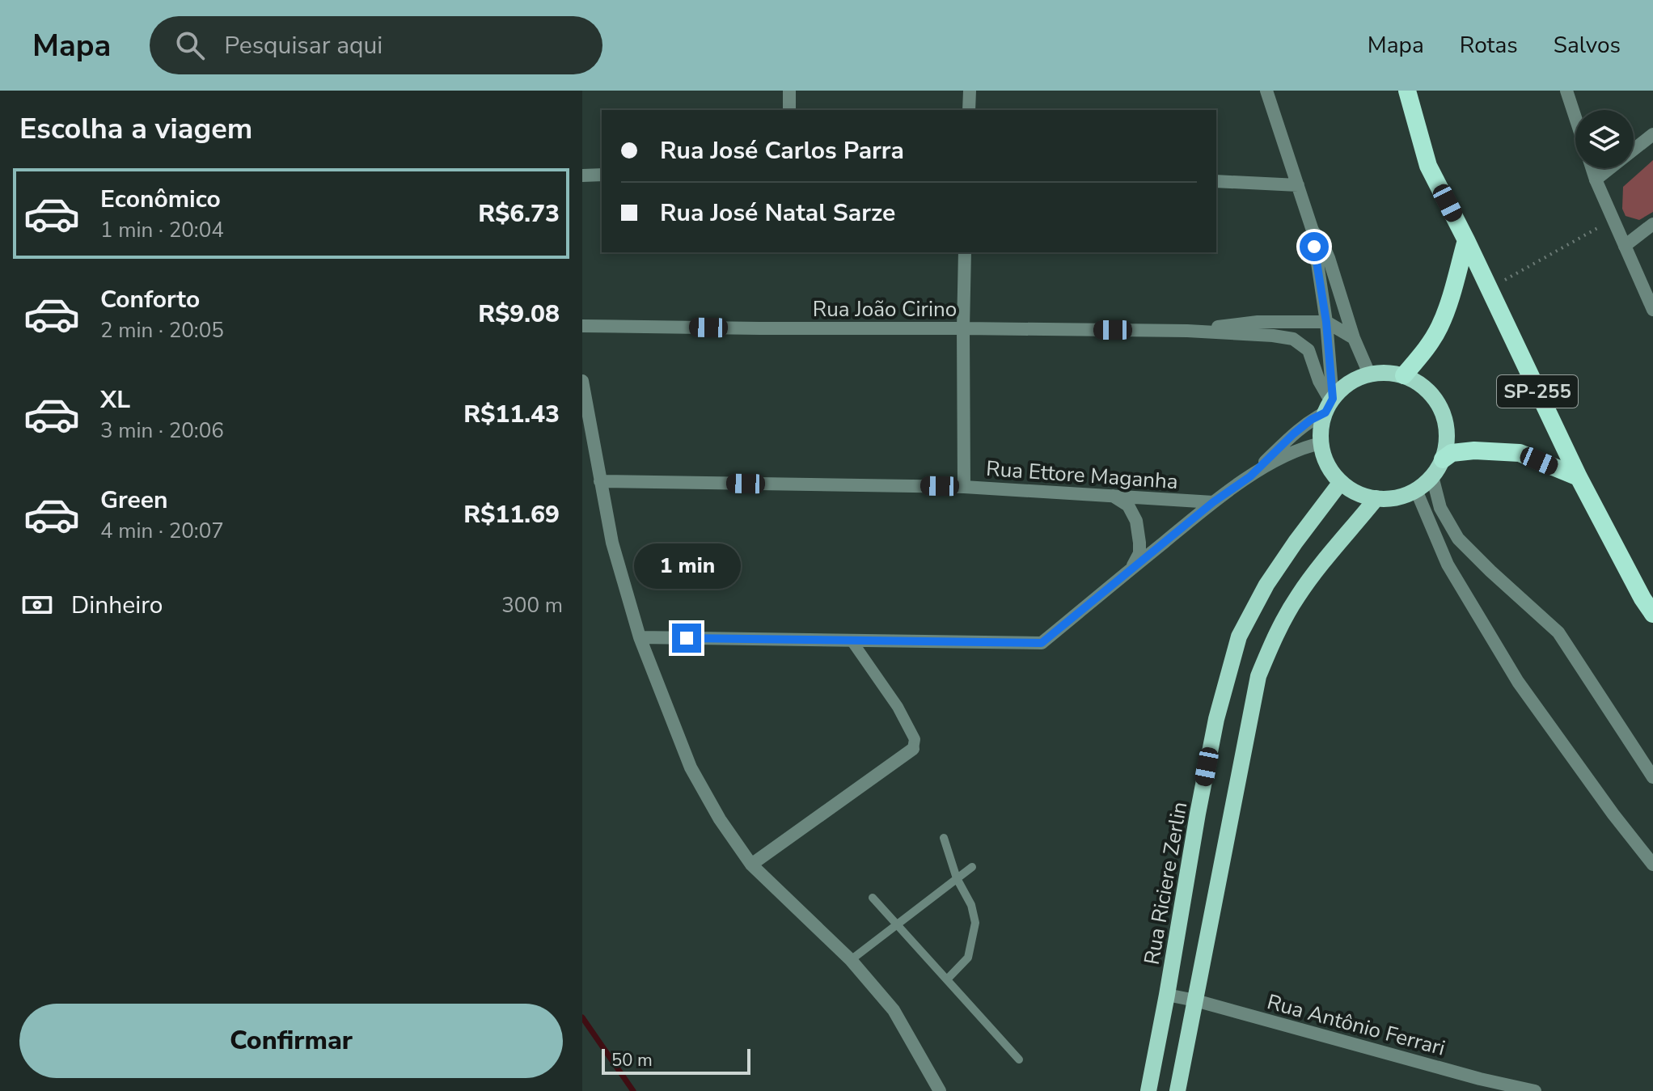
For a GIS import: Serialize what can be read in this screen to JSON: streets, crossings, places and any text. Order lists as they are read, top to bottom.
{
  "streets": {
    "highway": ["SP-255"],
    "main road": ["Rua Riciere Zerlin"],
    "street": ["Rua João Cirino", "Rua Ettore Maganha", "Rua Antônio Ferrari"]
  },
  "crossings": [
    ["Rua Riciere Zerlin", "Rua Antônio Ferrari"]
  ],
  "scale_bar": "50 m",
  "page": {
    "header": "Mapa",
    "search": "Pesquisar aqui",
    "nav": ["Mapa", "Rotas", "Salvos"],
    "heading": "Escolha a viagem",
    "banner": ["Rua José Carlos Parra", "Rua José Natal Sarze"],
    "list": [
      {
        "name": "Econômico",
        "note": "1 min · 20:04",
        "value": "R$6.73"
      },
      {
        "name": "Conforto",
        "note": "2 min · 20:05",
        "value": "R$9.08"
      },
      {
        "name": "XL",
        "note": "3 min · 20:06",
        "value": "R$11.43"
      },
      {
        "name": "Green",
        "note": "4 min · 20:07",
        "value": "R$11.69"
      }
    ],
    "bubble": "1 min",
    "pay": ["Dinheiro", "300 m"],
    "buttons": "Confirmar",
    "scale": "50 m"
  }
}
